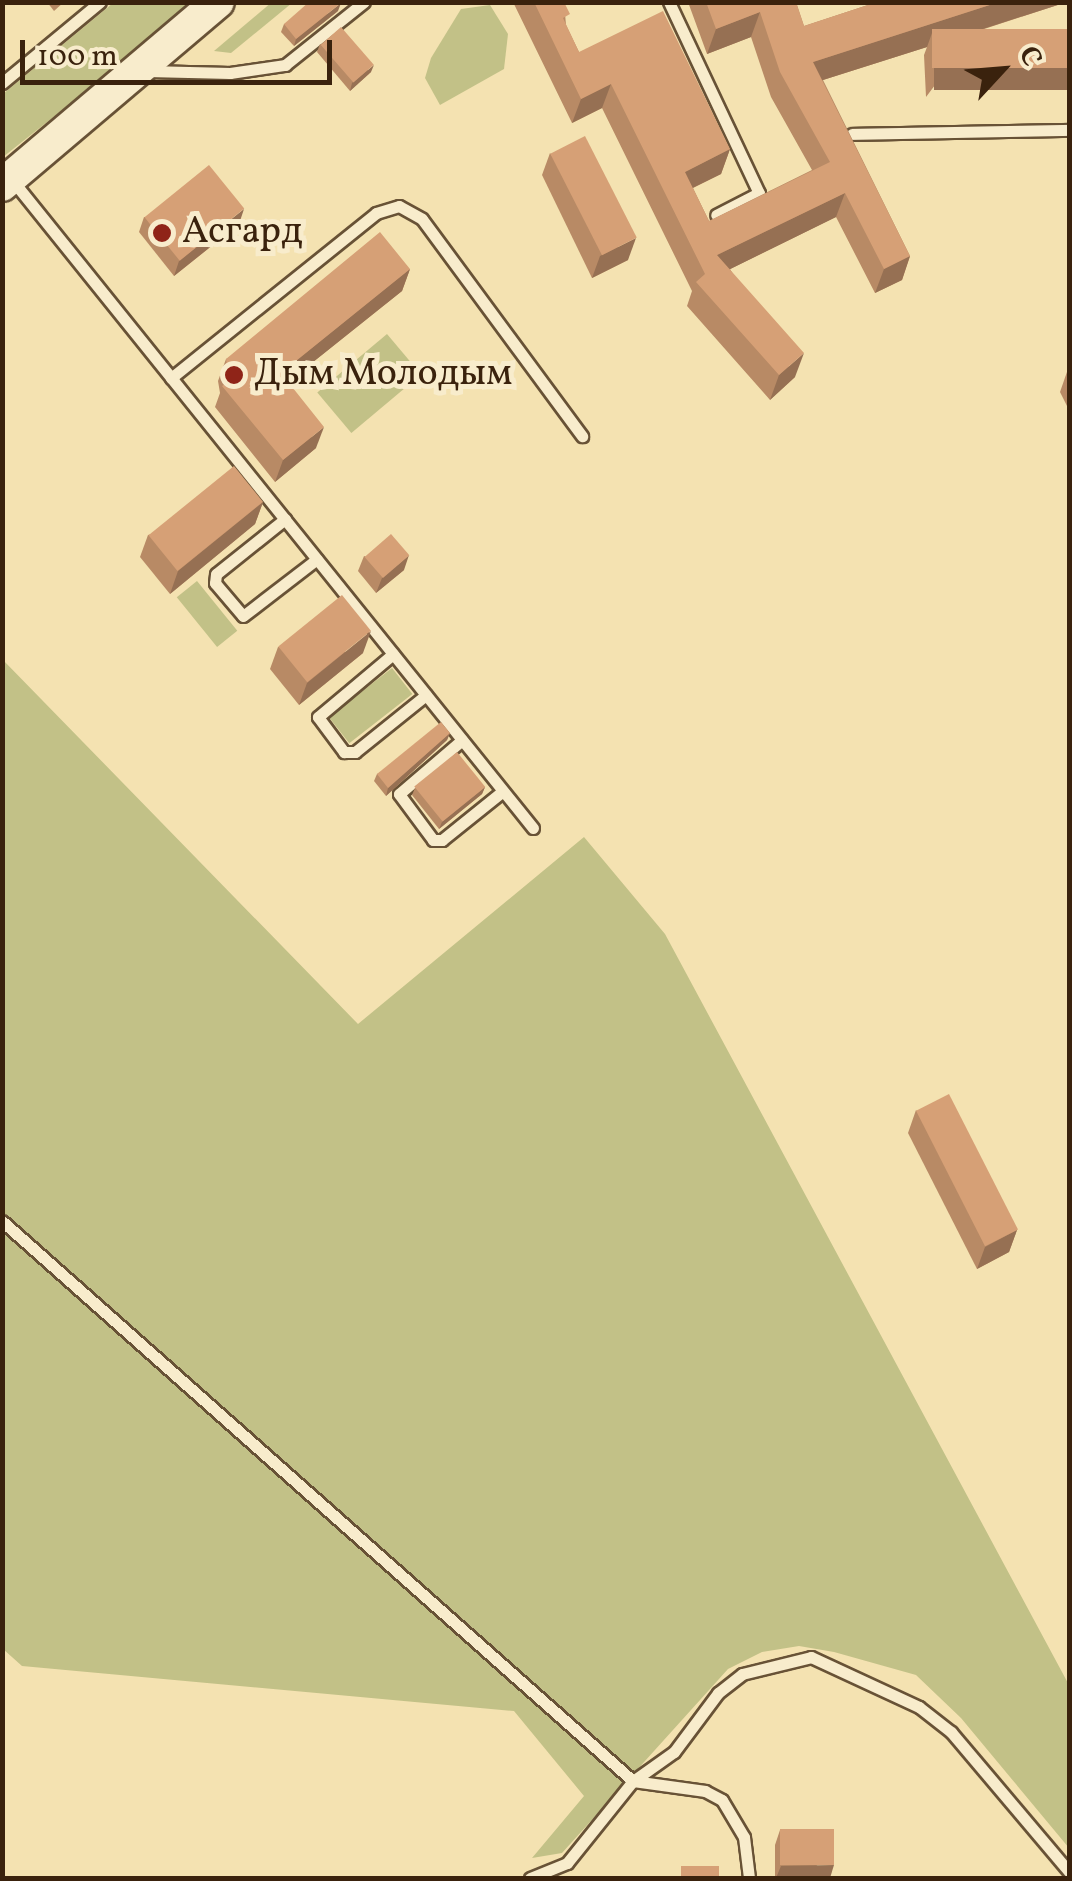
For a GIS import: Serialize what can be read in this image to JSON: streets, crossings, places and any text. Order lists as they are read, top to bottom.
{
  "places": ["Асгард", "Дым Молодым"],
  "scale_bar": "100 m",
  "north": "top right"
}
